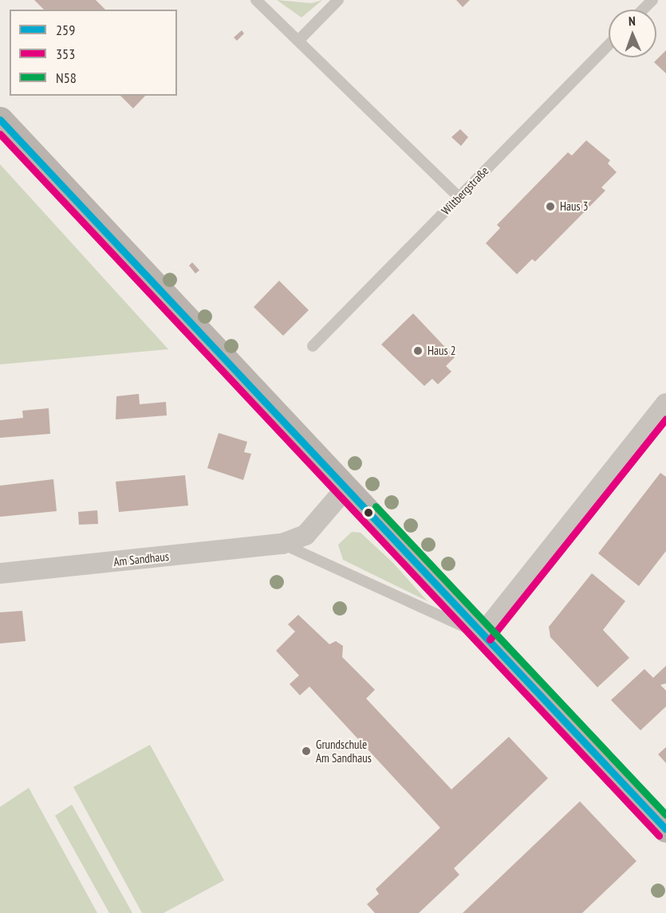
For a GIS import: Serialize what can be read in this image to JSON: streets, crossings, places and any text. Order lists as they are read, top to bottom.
{
  "streets": {
    "street": ["Am Sandhaus"],
    "lane": ["Wiltbergstraße"]
  },
  "places": ["Haus 3", "Haus 2", "Grundschule Am Sandhaus"],
  "lines": ["transit line 259", "transit line 353", "transit line N58"],
  "legend": ["259", "353", "N58"],
  "north": "top"
}
